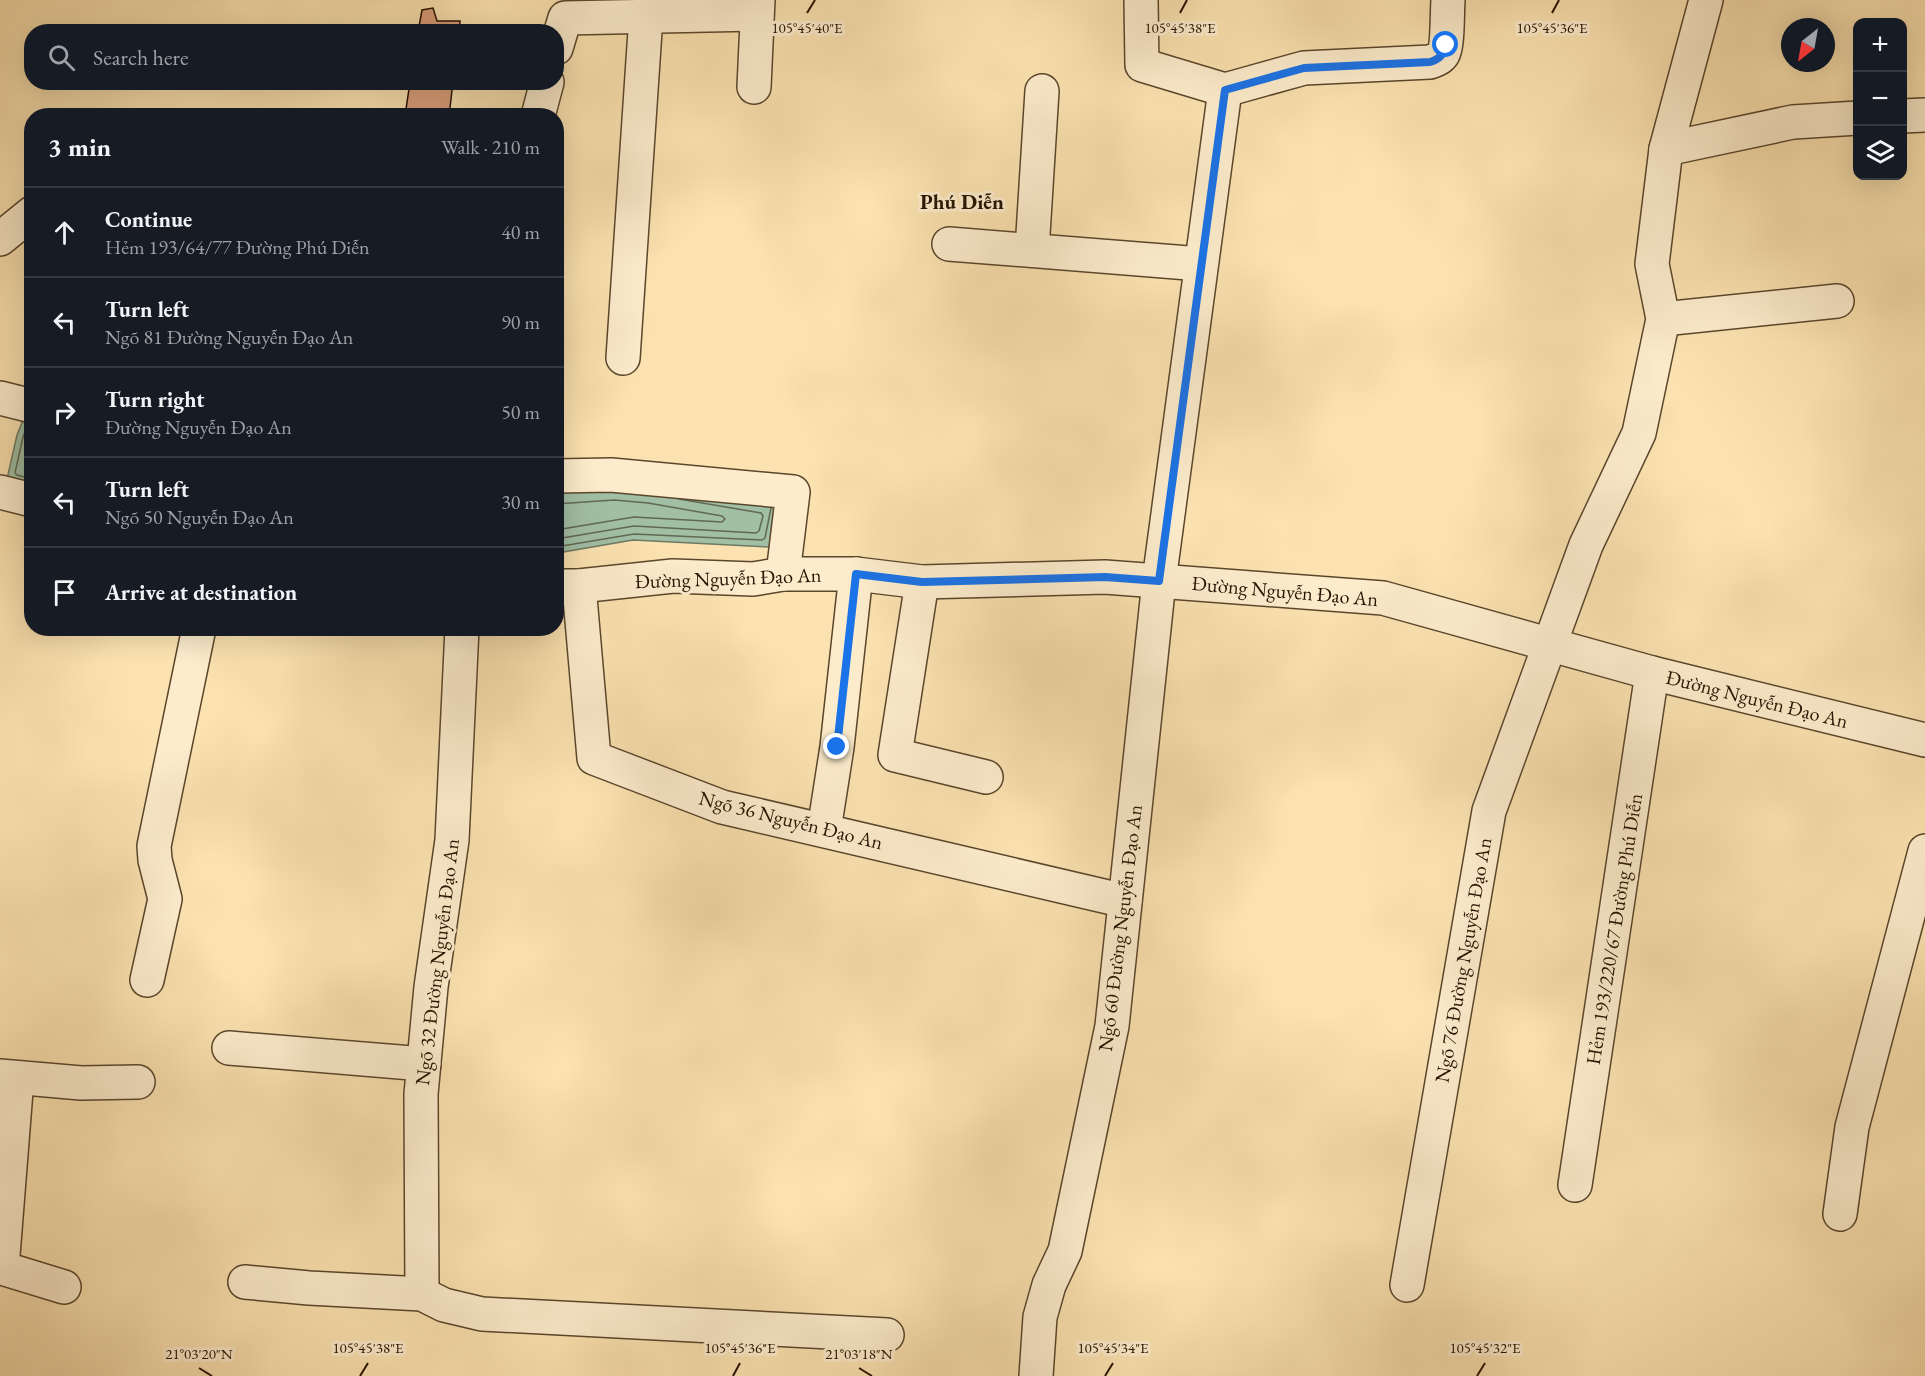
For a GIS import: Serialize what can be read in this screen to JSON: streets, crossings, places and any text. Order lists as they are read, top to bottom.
{
  "streets": {
    "street": [
      "Đường Nguyễn Đạo An",
      "Ngõ 36 Nguyễn Đạo An",
      "Ngõ 60 Đường Nguyễn Đạo An",
      "Hẻm 193/220/67 Đường Phú Diễn",
      "Ngõ 76 Đường Nguyễn Đạo An",
      "Ngõ 32 Đường Nguyễn Đạo An"
    ]
  },
  "crossings": [
    ["Đường Nguyễn Đạo An", "Ngõ 36 Nguyễn Đạo An"],
    ["Đường Nguyễn Đạo An", "Ngõ 60 Đường Nguyễn Đạo An"],
    ["Đường Nguyễn Đạo An", "Hẻm 193/220/67 Đường Phú Diễn"],
    ["Đường Nguyễn Đạo An", "Ngõ 76 Đường Nguyễn Đạo An"],
    ["Ngõ 36 Nguyễn Đạo An", "Ngõ 60 Đường Nguyễn Đạo An"]
  ],
  "districts": ["Phú Diễn"],
  "north": "bottom left",
  "page": {
    "map_buttons": ["+", "−"],
    "search": "Search here",
    "heading": ["3 min", "Walk · 210 m"],
    "list": [
      ["Continue", "Hẻm 193/64/77 Đường Phú Diễn", "40 m"],
      ["Turn left", "Ngõ 81 Đường Nguyễn Đạo An", "90 m"],
      ["Turn right", "Đường Nguyễn Đạo An", "50 m"],
      ["Turn left", "Ngõ 50 Nguyễn Đạo An", "30 m"],
      "Arrive at destination"
    ]
  },
  "coordinates": [
    "105°45'38\"E",
    "105°45'36\"E",
    "105°45'40\"E",
    "105°45'34\"E",
    "105°45'32\"E",
    "21°03'20\"N",
    "21°03'18\"N"
  ]
}
